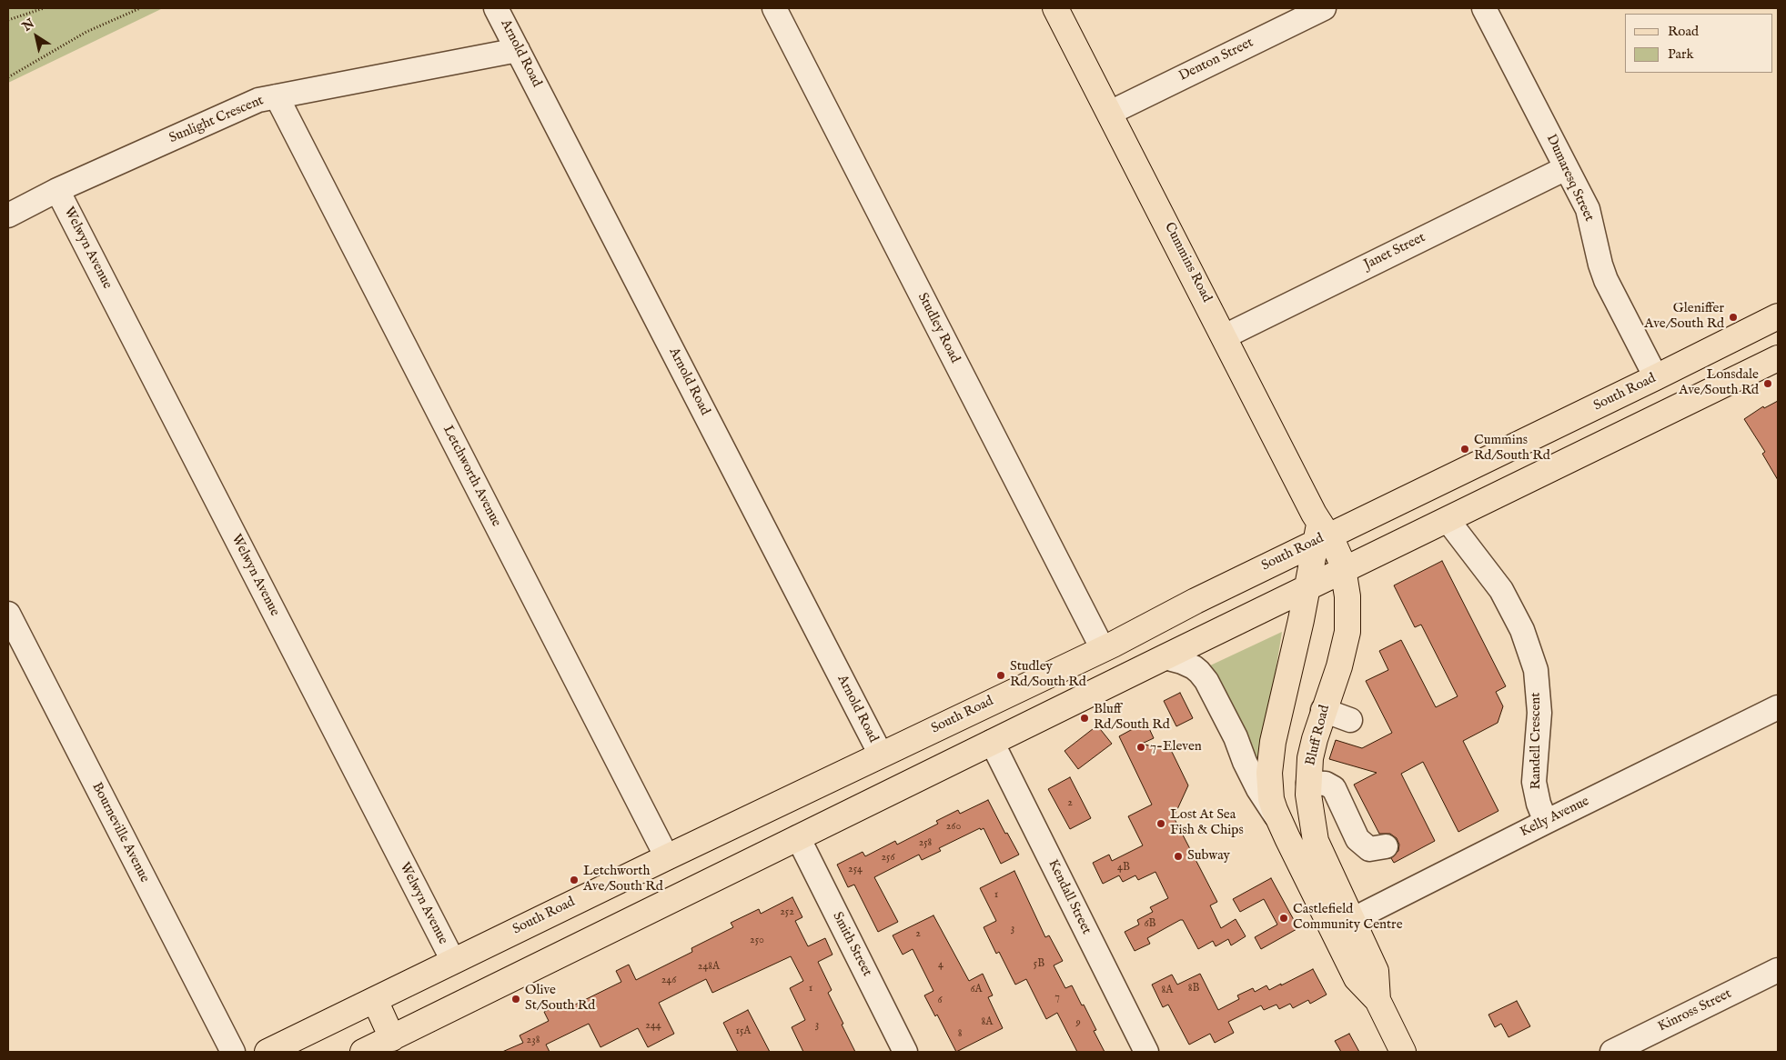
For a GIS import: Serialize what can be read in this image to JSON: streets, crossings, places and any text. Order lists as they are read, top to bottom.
{
  "streets": {
    "main road": ["Cummins Road", "South Road", "Bluff Road"],
    "street": [
      "Arnold Road",
      "Denton Street",
      "Sunlight Crescent",
      "Dumaresq Street",
      "Welwyn Avenue",
      "Janet Street",
      "Studley Road",
      "Letchworth Avenue",
      "Randell Crescent",
      "Kelly Avenue",
      "Bourneville Avenue",
      "Kendall Street",
      "Smith Street",
      "Kinross Street"
    ]
  },
  "crossings": [
    ["Arnold Road", "Sunlight Crescent"],
    ["Arnold Road", "South Road"],
    ["Denton Street", "Cummins Road"],
    ["Sunlight Crescent", "Welwyn Avenue"],
    ["Sunlight Crescent", "Letchworth Avenue"],
    ["Dumaresq Street", "Janet Street"],
    ["Dumaresq Street", "South Road"],
    ["Welwyn Avenue", "South Road"],
    ["Janet Street", "Cummins Road"],
    ["Cummins Road", "South Road"],
    ["Cummins Road", "Bluff Road"],
    ["Studley Road", "South Road"],
    ["South Road", "Letchworth Avenue"],
    ["South Road", "Bluff Road"],
    ["Bluff Road", "Kelly Avenue"],
    ["Randell Crescent", "Kelly Avenue"]
  ],
  "places": [
    "Gleniffer Ave/South Rd",
    "Lonsdale Ave/South Rd",
    "Cummins Rd/South Rd",
    "Studley Rd/South Rd",
    "Bluff Rd/South Rd",
    "7-Eleven",
    "Lost At Sea Fish & Chips",
    "Subway",
    "Letchworth Ave/South Rd",
    "Castlefield Community Centre",
    "Olive St/South Rd"
  ],
  "house_numbers": [
    "2",
    "260",
    "258",
    "256",
    "4B",
    "254",
    "1",
    "252",
    "6B",
    "3",
    "2",
    "250",
    "5B",
    "4",
    "248A",
    "246",
    "1",
    "8B",
    "6A",
    "8A",
    "7",
    "6",
    "8A",
    "9",
    "3",
    "244",
    "15A",
    "8",
    "238"
  ],
  "legend": ["Road", "Park"],
  "north": "top left"
}
